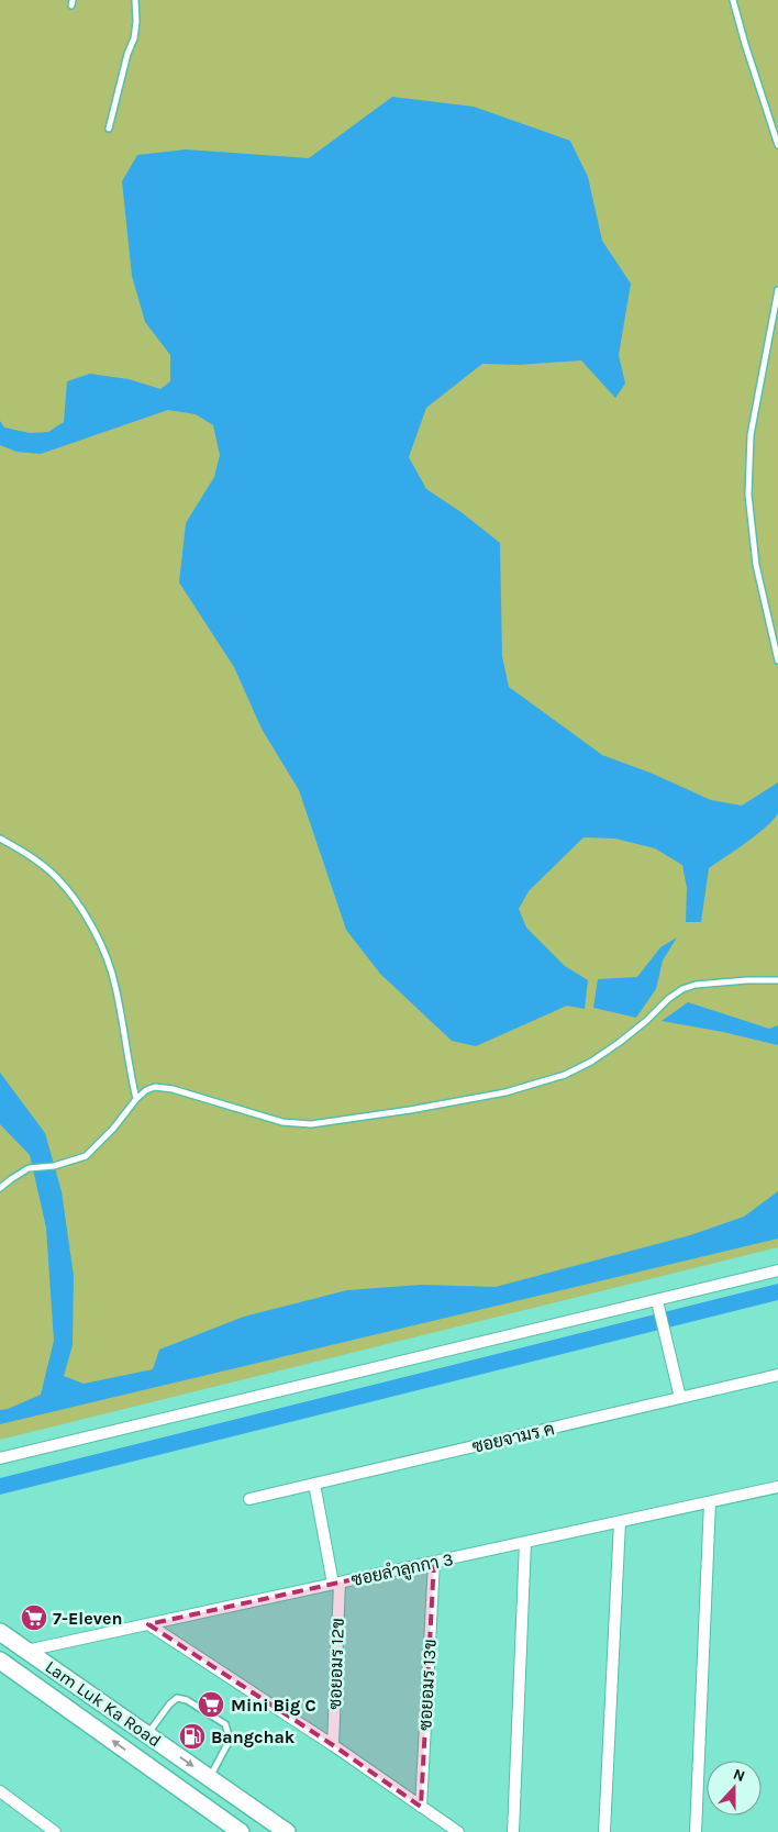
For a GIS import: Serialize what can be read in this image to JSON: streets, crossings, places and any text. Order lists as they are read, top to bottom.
{
  "streets": {
    "main road": ["Lam Luk Ka Road"],
    "street": [
      "ซอยจามร ค",
      "ซอยลำลูกกา 3",
      "ซอยอมร 12ข",
      "ซอยอมร 13ข"
    ]
  },
  "crossings": [
    ["ซอยจามร ค", "ซอยอมร 12ข"],
    ["ซอยลำลูกกา 3", "ซอยอมร 12ข"],
    ["ซอยลำลูกกา 3", "ซอยอมร 13ข"],
    ["ซอยลำลูกกา 3", "Lam Luk Ka Road"]
  ],
  "places": {
    "supermarket": ["7-Eleven", "Mini Big C"],
    "fuel station": ["Bangchak"]
  },
  "north": "top"
}
